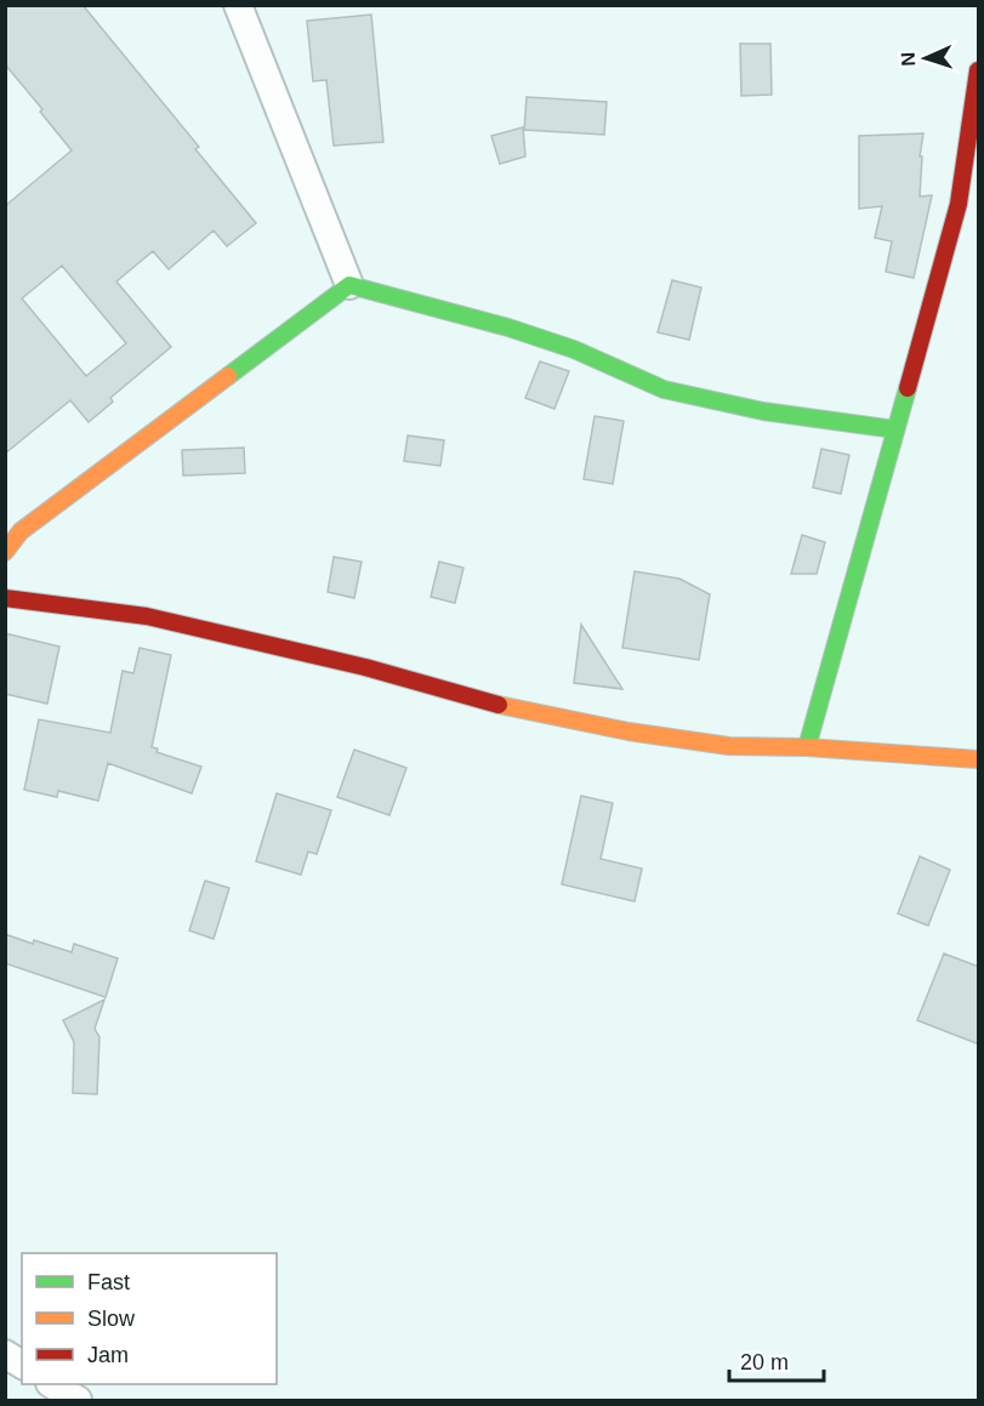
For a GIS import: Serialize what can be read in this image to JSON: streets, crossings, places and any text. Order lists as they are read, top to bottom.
{
  "legend": ["Fast", "Slow", "Jam"],
  "scale_bar": "20 m",
  "north": "left"
}
